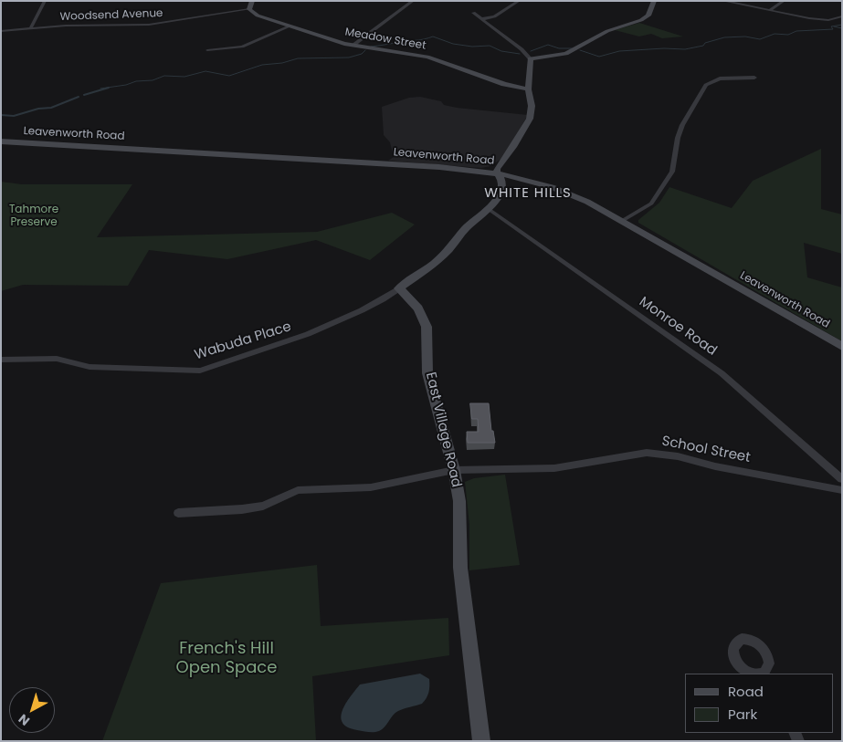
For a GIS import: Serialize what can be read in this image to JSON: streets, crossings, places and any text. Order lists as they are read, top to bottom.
{
  "streets": {
    "main road": ["Meadow Street", "Leavenworth Road", "East Village Road"],
    "street": [
      "Woodsend Avenue",
      "Monroe Road",
      "Wabuda Place",
      "School Street"
    ]
  },
  "crossings": [
    ["Woodsend Avenue", "Meadow Street"],
    ["Wabuda Place", "East Village Road"],
    ["East Village Road", "School Street"]
  ],
  "districts": ["WHITE HILLS"],
  "parks": ["Tahmore Preserve", "French's Hill Open Space"],
  "legend": ["Road", "Park"],
  "north": "bottom left"
}
